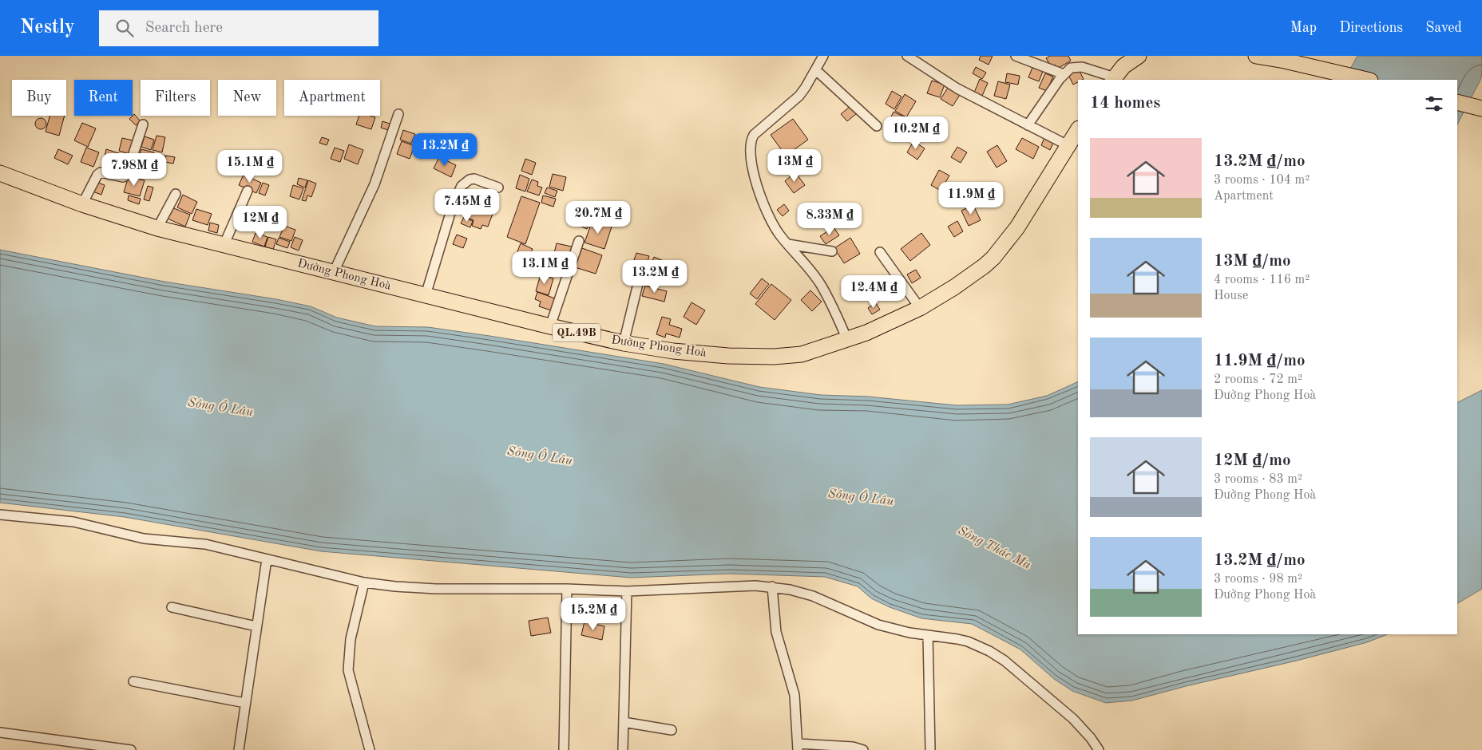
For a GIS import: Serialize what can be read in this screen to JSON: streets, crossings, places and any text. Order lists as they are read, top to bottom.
{
  "streets": {
    "main road": ["Đường Phong Hoà", "QL.49B"]
  },
  "water": ["Sông Ô Lâu", "Sông Thác Ma"],
  "page": {
    "header": "Nestly",
    "search": "Search here",
    "nav": ["Map", "Directions", "Saved"],
    "chip": [
      "Buy",
      "Rent",
      "Filters",
      "New",
      "Apartment"
    ],
    "heading": "14 homes",
    "price": [
      "10.2M ₫",
      "13.2M ₫",
      "13M ₫",
      "15.1M ₫",
      "7.98M ₫",
      "11.9M ₫",
      "7.45M ₫",
      "20.7M ₫",
      "8.33M ₫",
      "12M ₫",
      "13.1M ₫",
      "13.2M ₫",
      "12.4M ₫",
      "15.2M ₫"
    ],
    "list": [
      {
        "name": "13.2M ₫/mo",
        "note": "3 rooms · 104 m² · Apartment"
      },
      {
        "name": "13M ₫/mo",
        "note": "4 rooms · 116 m² · House"
      },
      {
        "name": "11.9M ₫/mo",
        "note": "2 rooms · 72 m² · Đường Phong Hoà"
      },
      {
        "name": "12M ₫/mo",
        "note": "3 rooms · 83 m² · Đường Phong Hoà"
      },
      {
        "name": "13.2M ₫/mo",
        "note": "3 rooms · 98 m² · Đường Phong Hoà"
      }
    ]
  }
}
